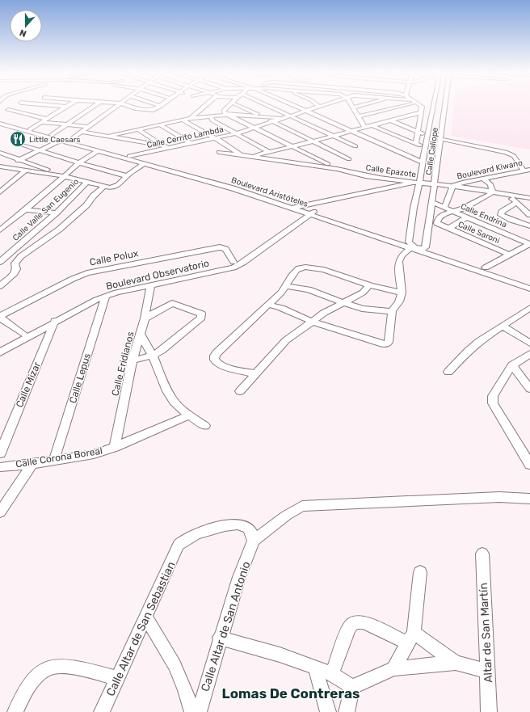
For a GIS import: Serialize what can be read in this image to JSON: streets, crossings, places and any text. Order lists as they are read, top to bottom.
{
  "streets": {
    "street": [
      "Calle Cerrito Lambda",
      "Calle Caliope",
      "Boulevard Kiwano",
      "Calle Epazote",
      "Boulevard Aristóteles",
      "Calle Valle San Eugenio",
      "Calle Endrina",
      "Calle Saroni",
      "Calle Polux",
      "Boulevard Observatorio",
      "Calle Eridianos",
      "Calle Lepus",
      "Calle Mizar",
      "Calle Corona Boreal",
      "Calle Altar de San Antonio",
      "Calle Altar de San Sebastian",
      "Altar de San Martín"
    ]
  },
  "crossings": [
    ["Calle Cerrito Lambda", "Boulevard Aristóteles"],
    ["Calle Caliope", "Calle Epazote"],
    ["Calle Caliope", "Boulevard Aristóteles"],
    ["Calle Caliope", "Calle Endrina"],
    ["Calle Caliope", "Calle Saroni"],
    ["Boulevard Kiwano", "Calle Epazote"],
    ["Boulevard Aristóteles", "Boulevard Observatorio"],
    ["Calle Polux", "Boulevard Observatorio"],
    ["Boulevard Observatorio", "Calle Eridianos"],
    ["Boulevard Observatorio", "Calle Lepus"],
    ["Boulevard Observatorio", "Calle Mizar"],
    ["Calle Eridianos", "Calle Corona Boreal"],
    ["Calle Lepus", "Calle Corona Boreal"],
    ["Calle Altar de San Antonio", "Calle Altar de San Sebastian"]
  ],
  "districts": ["Lomas De Contreras"],
  "places": {
    "restaurant": ["Little Caesars"]
  },
  "north": "bottom"
}
